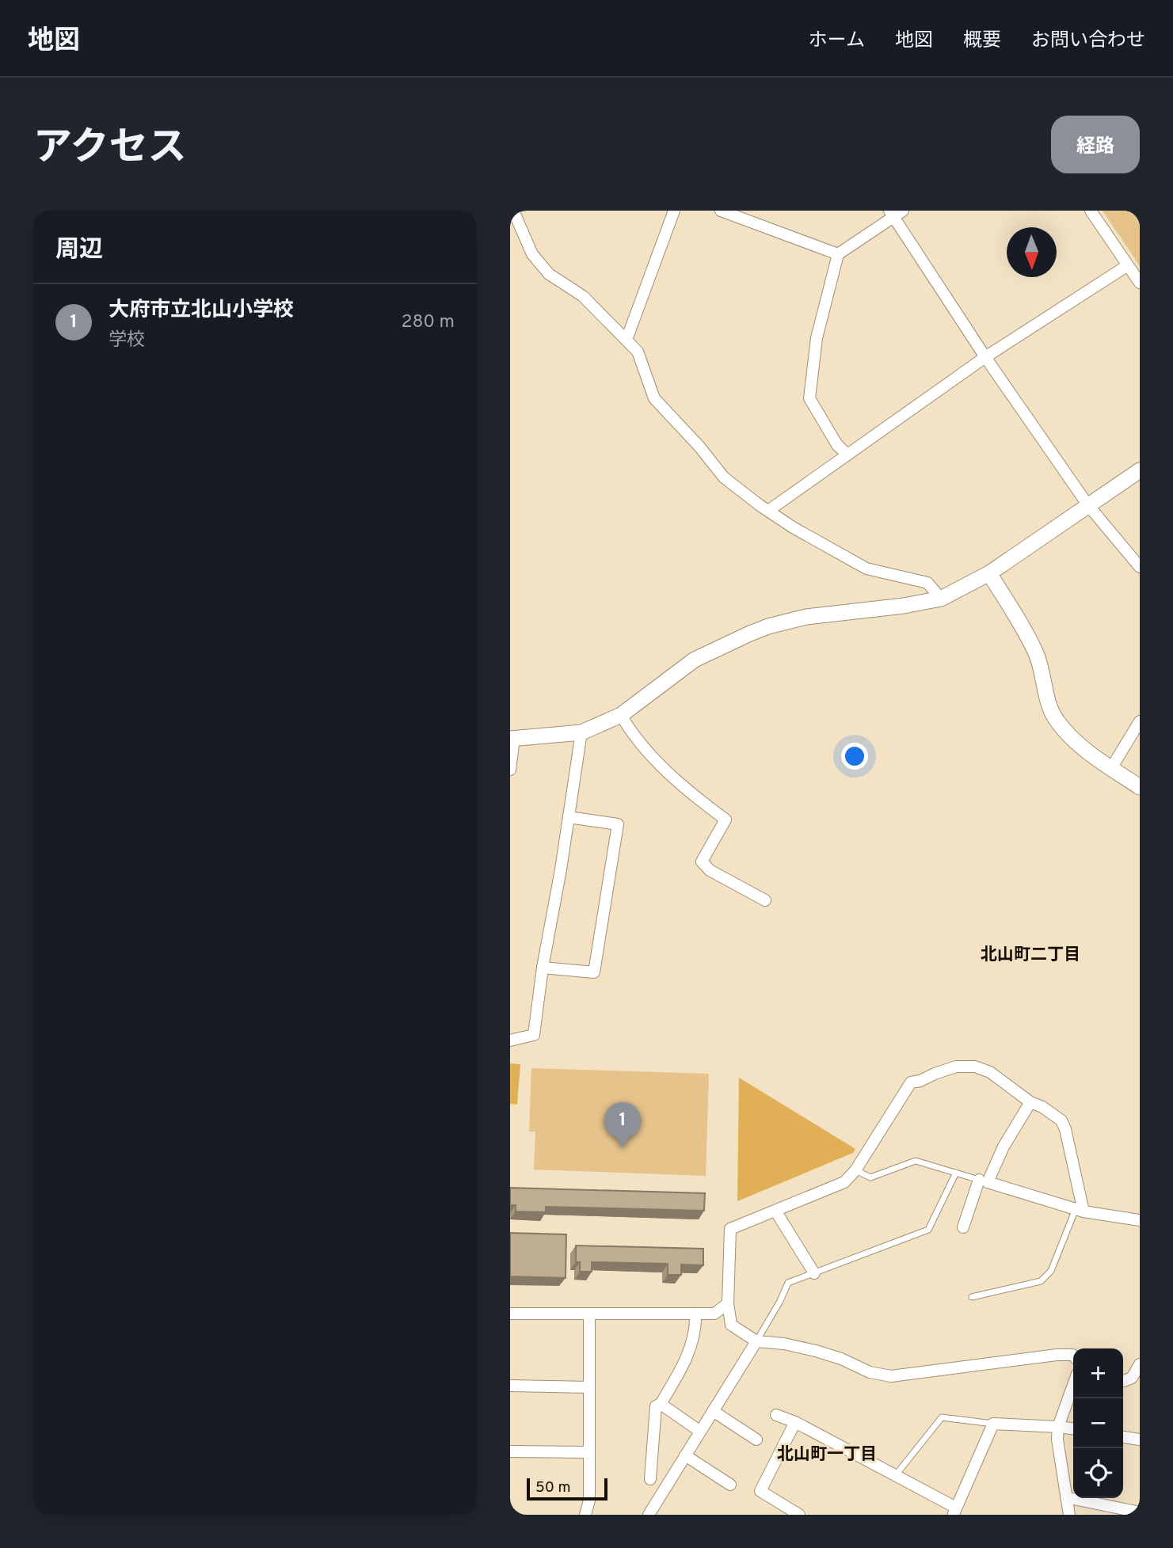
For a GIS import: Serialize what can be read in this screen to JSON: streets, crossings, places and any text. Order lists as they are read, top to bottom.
{
  "districts": ["北山町二丁目", "北山町一丁目"],
  "scale_bar": "50 m",
  "north": "bottom",
  "page": {
    "header": "地図",
    "nav": [
      "ホーム",
      "地図",
      "概要",
      "お問い合わせ"
    ],
    "title": "アクセス",
    "buttons": "経路",
    "heading": "周辺",
    "list": [
      {
        "mark": "1",
        "name": "大府市立北山小学校",
        "note": "学校",
        "value": "280 m"
      }
    ],
    "pins": "1",
    "map_buttons": ["+", "−"],
    "scale": "50 m"
  }
}
